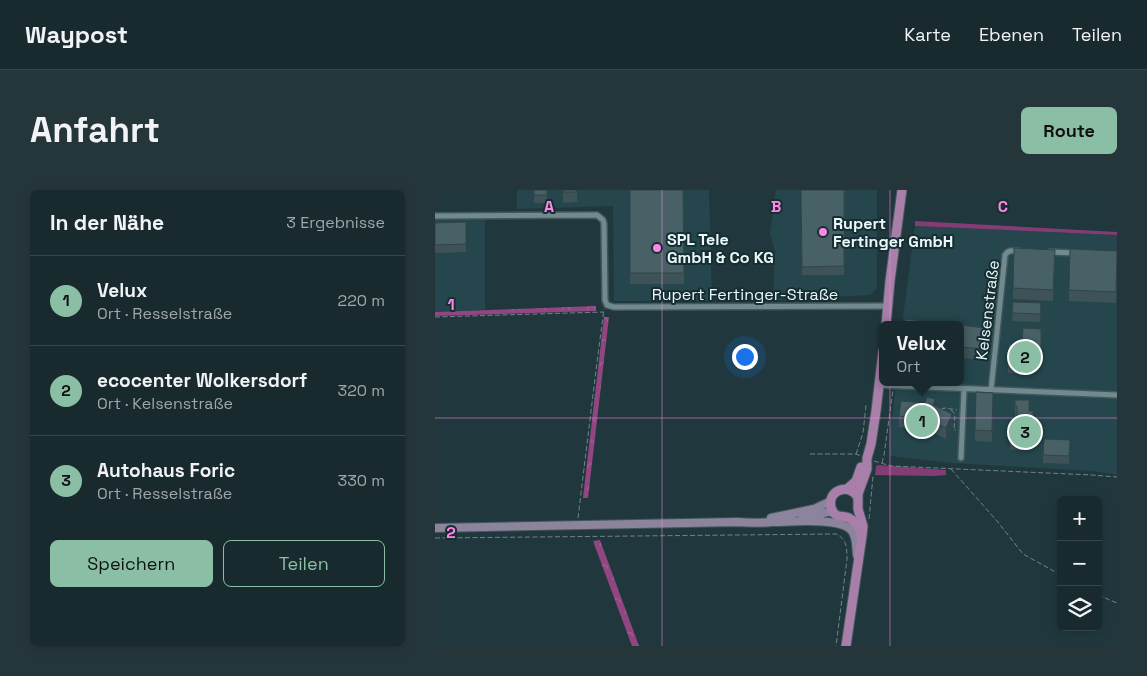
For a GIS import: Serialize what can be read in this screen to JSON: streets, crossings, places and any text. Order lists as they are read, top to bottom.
{
  "streets": {
    "street": ["Rupert Fertinger-Straße", "Kelsenstraße"]
  },
  "places": ["Rupert Fertinger GmbH", "SPL Tele GmbH & Co KG"],
  "page": {
    "header": "Waypost",
    "nav": ["Karte", "Ebenen", "Teilen"],
    "buttons": [
      "Route",
      ["Speichern", "Teilen"]
    ],
    "title": "Anfahrt",
    "heading": ["In der Nähe", "3 Ergebnisse"],
    "list": [
      {
        "mark": "1",
        "name": "Velux",
        "note": "Ort · Resselstraße",
        "value": "220 m"
      },
      {
        "mark": "2",
        "name": "ecocenter Wolkersdorf",
        "note": "Ort · Kelsenstraße",
        "value": "320 m"
      },
      {
        "mark": "3",
        "name": "Autohaus Foric",
        "note": "Ort · Resselstraße",
        "value": "330 m"
      }
    ],
    "popup": ["Velux", "Ort"],
    "pins": ["2", "1", "3"],
    "map_buttons": ["+", "−"]
  },
  "grid": {
    "columns": ["A", "B", "C"],
    "rows": ["1", "2"]
  }
}
